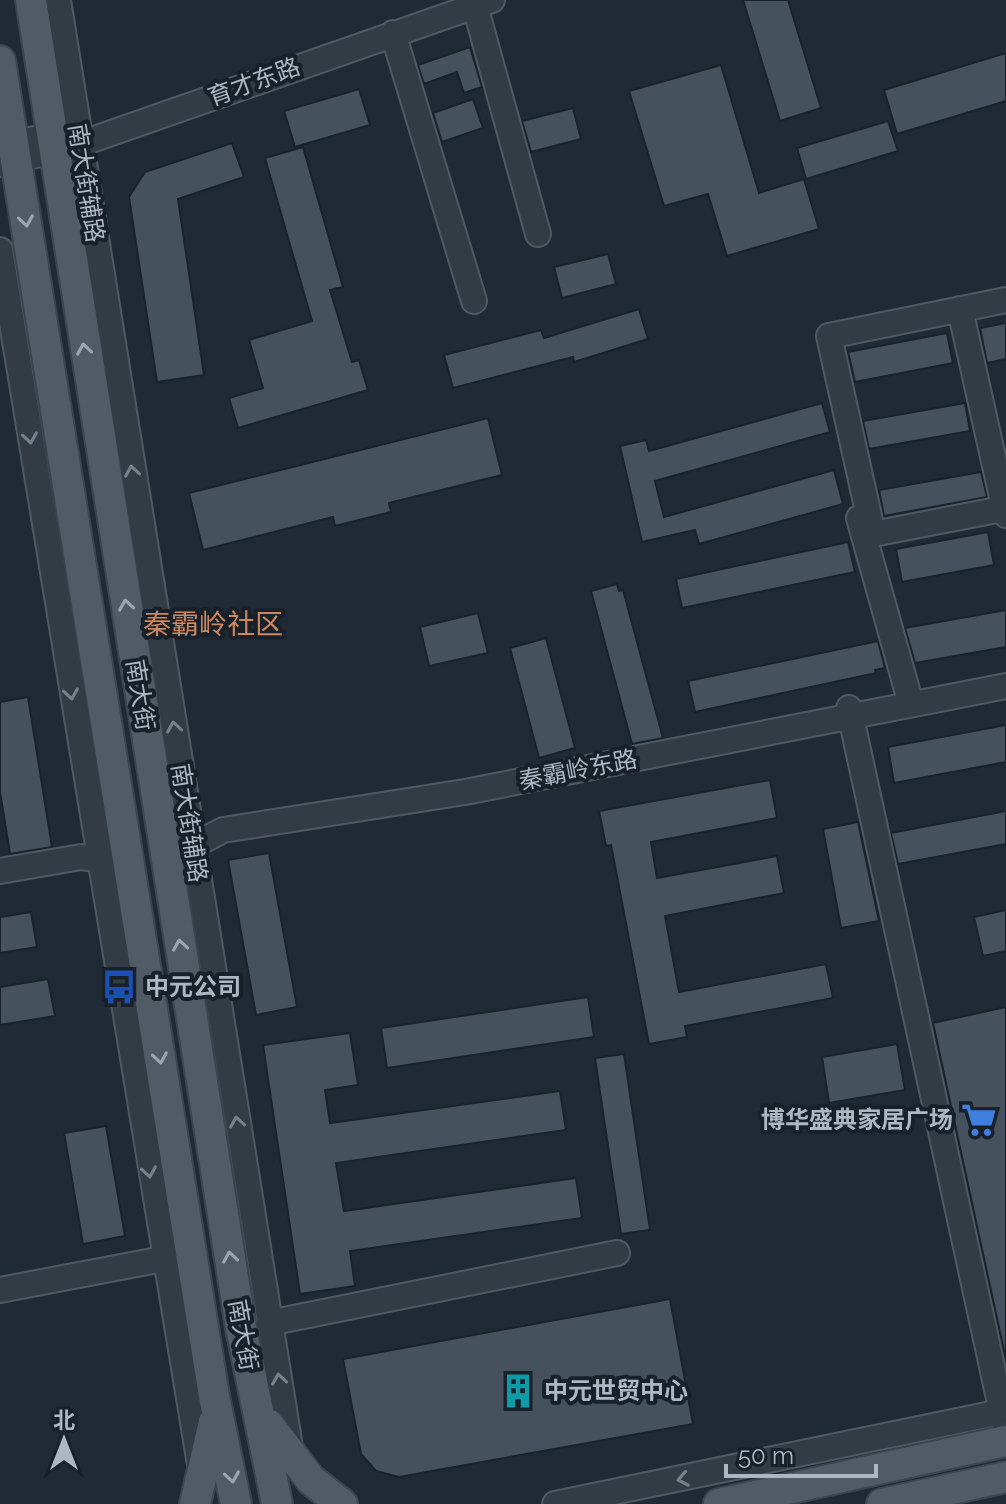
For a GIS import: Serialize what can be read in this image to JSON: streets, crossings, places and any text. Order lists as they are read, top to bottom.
{
  "streets": {
    "main road": ["南大街"],
    "street": ["育才东路", "南大街辅路", "秦霸岭东路"]
  },
  "crossings": [
    ["育才东路", "南大街辅路"],
    ["育才东路", "南大街"],
    ["南大街辅路", "南大街"],
    ["南大街辅路", "秦霸岭东路"],
    ["南大街", "秦霸岭东路"]
  ],
  "districts": ["秦霸岭社区"],
  "places": {
    "bus stop": ["中元公司"],
    "supermarket": ["博华盛典家居广场"],
    "building": ["中元世贸中心"]
  },
  "scale_bar": "50 m",
  "north": "top"
}
